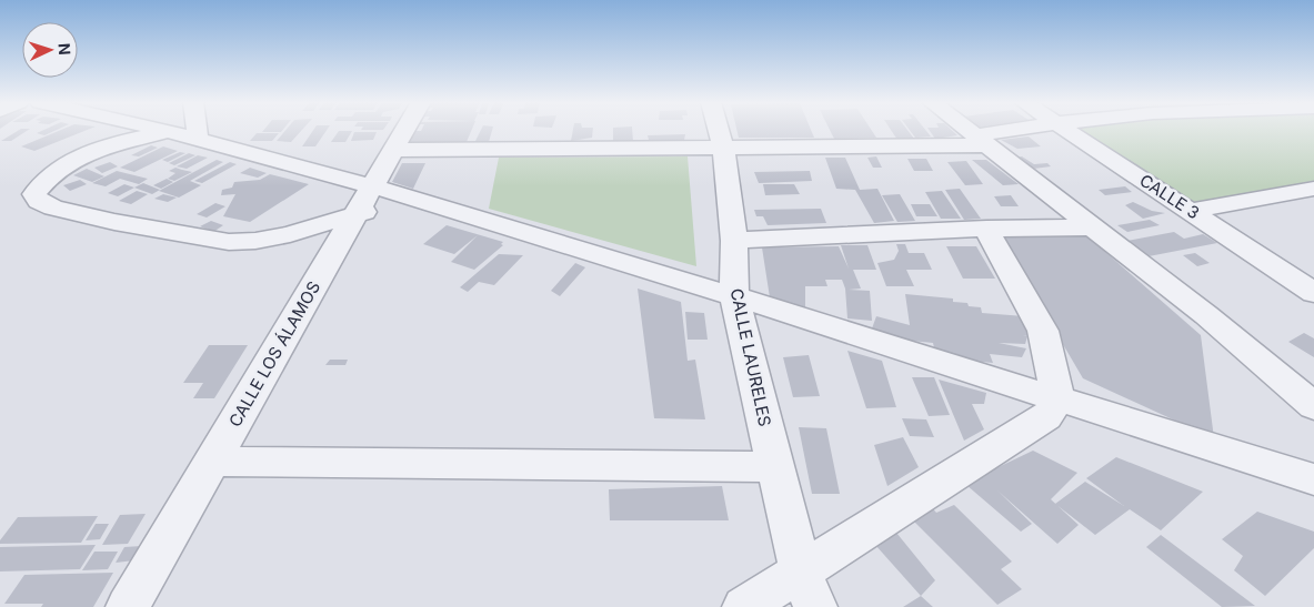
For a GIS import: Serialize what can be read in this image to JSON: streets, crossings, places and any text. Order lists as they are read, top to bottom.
{
  "streets": {
    "street": ["CALLE 3", "CALLE LOS ÁLAMOS", "CALLE LAURELES"]
  },
  "north": "right"
}
